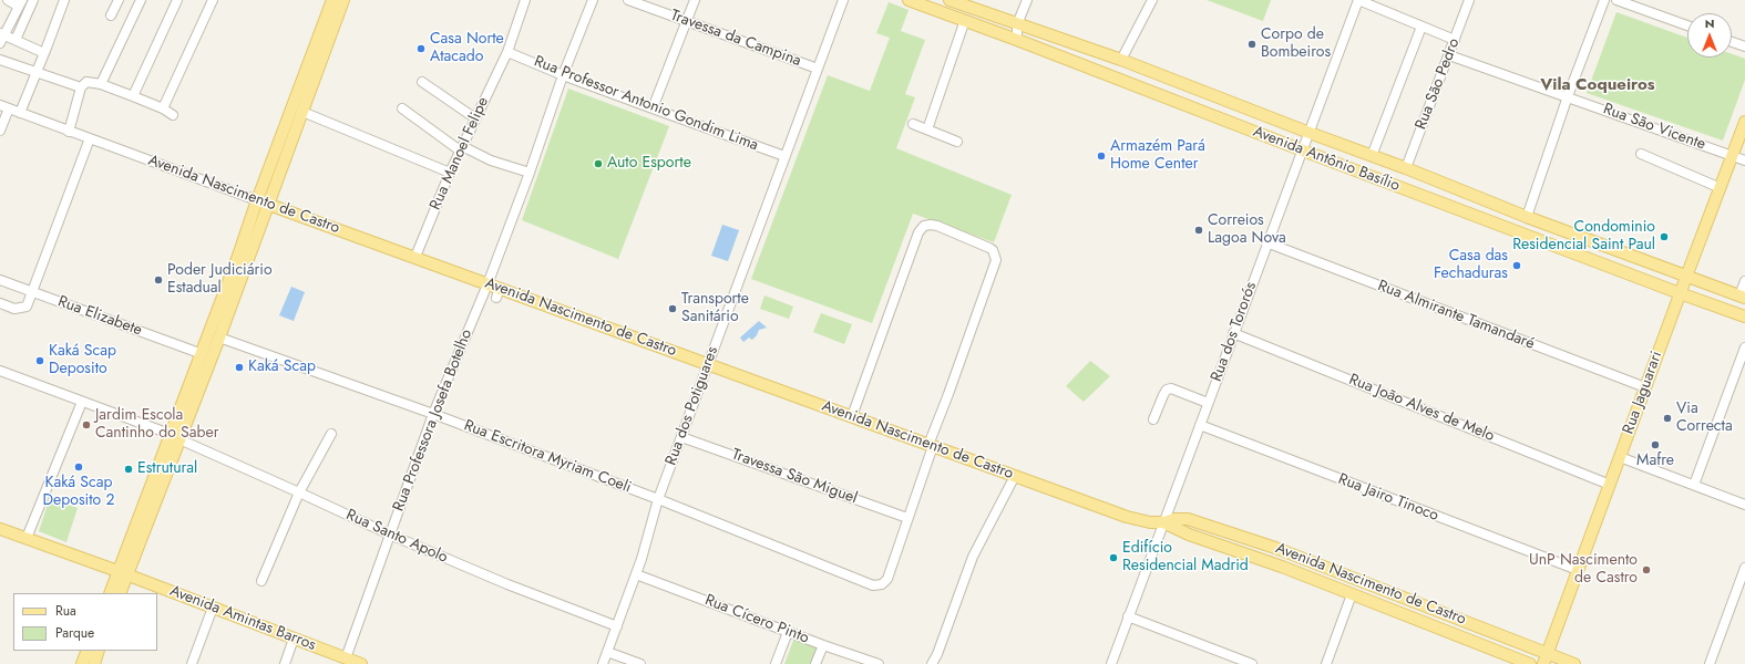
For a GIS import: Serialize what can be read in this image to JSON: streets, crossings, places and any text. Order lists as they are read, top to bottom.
{
  "streets": {
    "main road": [
      "Avenida Antônio Basílio",
      "Avenida Nascimento de Castro",
      "Rua Jaguarari",
      "Avenida Amintas Barros"
    ],
    "street": [
      "Travessa da Campina",
      "Rua São Pedro",
      "Rua Professor Antonio Gondim Lima",
      "Rua São Vicente",
      "Rua Manoel Felipe",
      "Rua Almirante Tamandaré",
      "Rua Elizabete",
      "Rua dos Tororós",
      "Rua dos Potiguares",
      "Rua João Alves de Melo",
      "Rua Professora Josefa Botelho",
      "Rua Escritora Myriam Coeli",
      "Travessa São Miguel",
      "Rua Jairo Tinoco",
      "Rua Santo Apolo",
      "Rua Cícero Pinto"
    ]
  },
  "crossings": [
    ["Travessa da Campina", "Rua dos Potiguares"],
    ["Rua São Pedro", "Rua São Vicente"],
    ["Rua São Pedro", "Avenida Antônio Basílio"],
    ["Rua Professor Antonio Gondim Lima", "Rua Manoel Felipe"],
    ["Rua Professor Antonio Gondim Lima", "Rua dos Potiguares"],
    ["Rua Professor Antonio Gondim Lima", "Rua Professora Josefa Botelho"],
    ["Rua São Vicente", "Rua Jaguarari"],
    ["Rua Manoel Felipe", "Avenida Nascimento de Castro"],
    ["Avenida Antônio Basílio", "Rua dos Tororós"],
    ["Avenida Antônio Basílio", "Rua Jaguarari"],
    ["Avenida Nascimento de Castro", "Rua dos Tororós"],
    ["Avenida Nascimento de Castro", "Rua Jaguarari"],
    ["Avenida Nascimento de Castro", "Rua dos Potiguares"],
    ["Avenida Nascimento de Castro", "Rua Professora Josefa Botelho"],
    ["Rua Almirante Tamandaré", "Rua dos Tororós"],
    ["Rua Almirante Tamandaré", "Rua Jaguarari"],
    ["Rua dos Tororós", "Rua João Alves de Melo"],
    ["Rua dos Tororós", "Rua Jairo Tinoco"],
    ["Rua Jaguarari", "Rua João Alves de Melo"],
    ["Rua Jaguarari", "Rua Jairo Tinoco"],
    ["Rua dos Potiguares", "Rua Escritora Myriam Coeli"],
    ["Rua dos Potiguares", "Travessa São Miguel"],
    ["Rua dos Potiguares", "Rua Santo Apolo"],
    ["Rua dos Potiguares", "Rua Cícero Pinto"],
    ["Rua Professora Josefa Botelho", "Rua Escritora Myriam Coeli"],
    ["Rua Professora Josefa Botelho", "Rua Santo Apolo"],
    ["Rua Professora Josefa Botelho", "Avenida Amintas Barros"],
    ["Rua Escritora Myriam Coeli", "Travessa São Miguel"]
  ],
  "districts": ["Vila Coqueiros"],
  "places": [
    "Corpo de Bombeiros",
    "Casa Norte Atacado",
    "Armazém Pará Home Center",
    "Auto Esporte",
    "Correios Lagoa Nova",
    "Condominio Residencial Saint Paul",
    "Casa das Fechaduras",
    "Poder Judiciário Estadual",
    "Transporte Sanitário",
    "Kaká Scap Deposito",
    "Kaká Scap",
    "Via Correcta",
    "Jardim Escola Cantinho do Saber",
    "Mafre",
    "Kaká Scap Deposito 2",
    "Estrutural",
    "Edifício Residencial Madrid",
    "UnP Nascimento de Castro"
  ],
  "legend": ["Rua", "Parque"],
  "north": "top"
}
